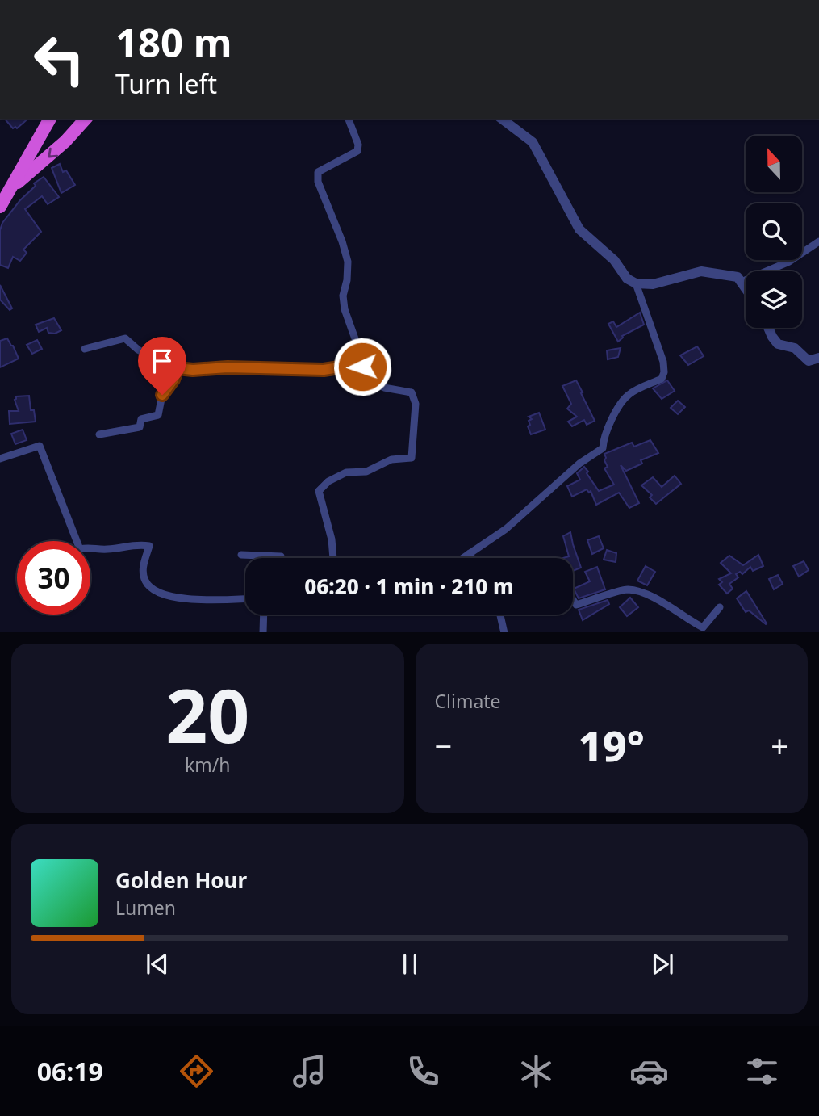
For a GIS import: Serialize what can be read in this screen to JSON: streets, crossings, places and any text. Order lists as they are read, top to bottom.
{
  "north": "top",
  "page": {
    "turn": ["180 m", "Turn left"],
    "limit": "30",
    "trip": "06:20 · 1 min · 210 m",
    "tile": [
      ["20", "km/h"],
      "Climate"
    ],
    "heat": ["−", "19°", "+"],
    "song": ["Golden Hour", "Lumen"],
    "tabs": "06:19"
  }
}
